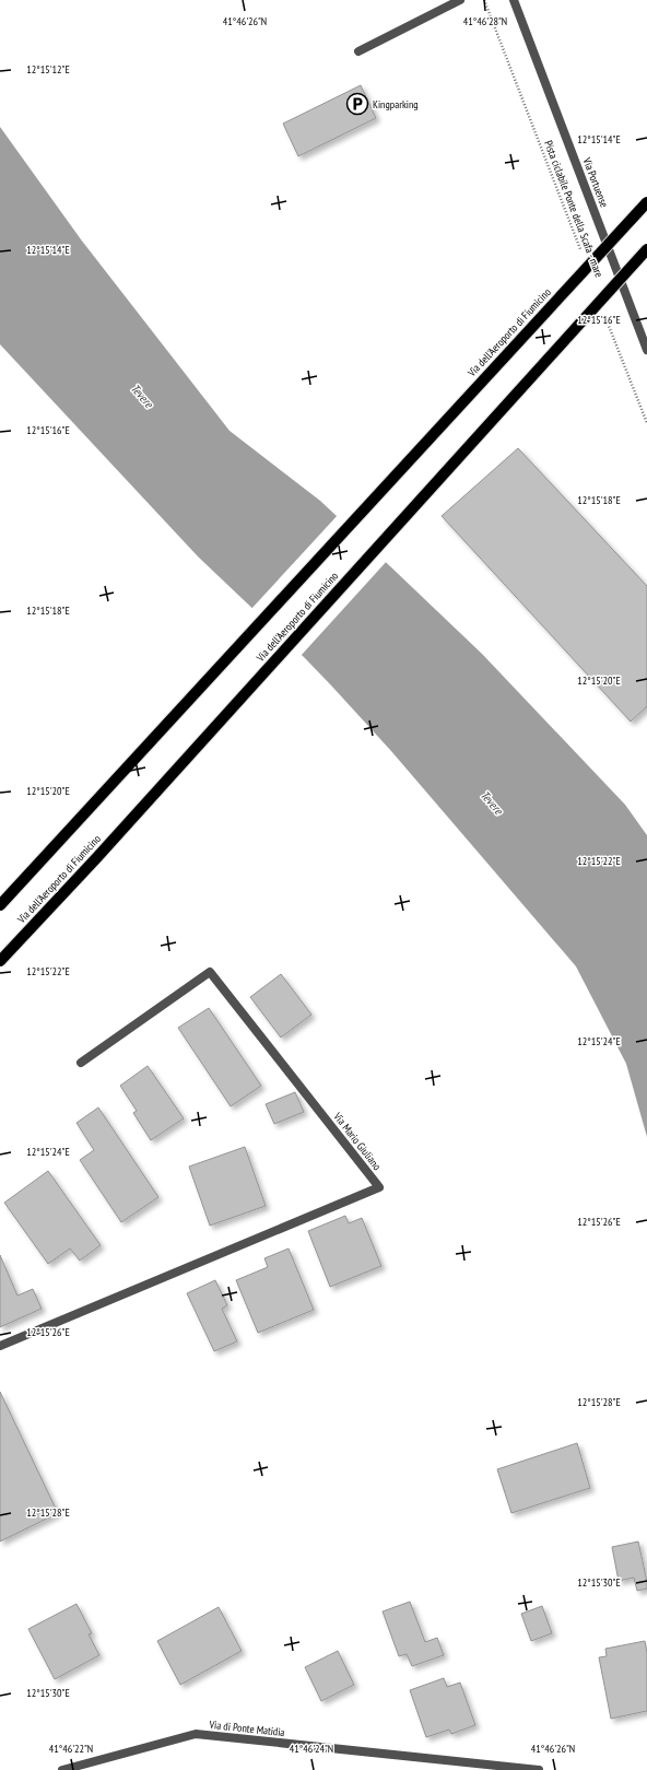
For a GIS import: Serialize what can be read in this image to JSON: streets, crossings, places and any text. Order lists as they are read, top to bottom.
{
  "streets": {
    "main road": ["Via dell'Aeroporto di Fiumicino"],
    "street": ["Via Portuense", "Via Mario Giuliano", "Via di Ponte Matidia"],
    "path": ["Pista ciclabile Ponte della Scafa - mare"]
  },
  "water": ["Tevere"],
  "places": {
    "parking": ["Kingparking"]
  },
  "coordinates": [
    "41°46'26\"N",
    "41°46'28\"N",
    "12°15'12\"E",
    "12°15'14\"E",
    "12°15'16\"E",
    "12°15'18\"E",
    "12°15'20\"E",
    "12°15'22\"E",
    "12°15'24\"E",
    "12°15'26\"E",
    "12°15'28\"E",
    "12°15'30\"E",
    "41°46'22\"N",
    "41°46'24\"N"
  ]
}
